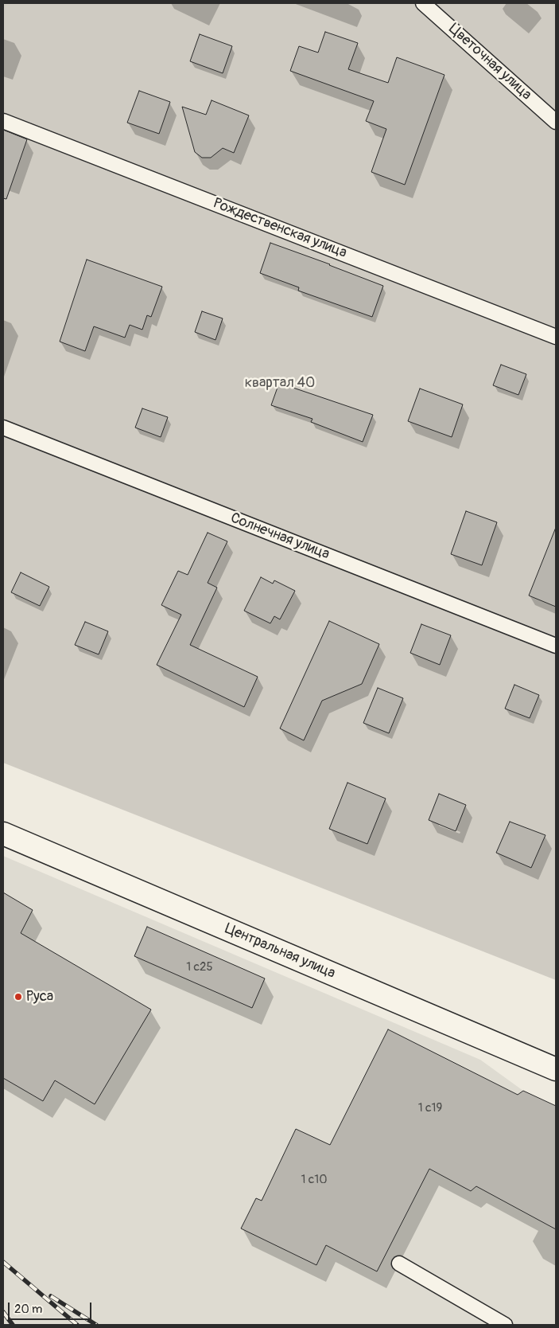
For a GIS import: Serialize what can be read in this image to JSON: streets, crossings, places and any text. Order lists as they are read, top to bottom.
{
  "streets": {
    "street": ["Центральная улица"],
    "lane": ["Цветочная улица", "Рождественская улица", "Солнечная улица"]
  },
  "parks": ["квартал 40"],
  "places": ["Руса"],
  "house_numbers": ["1 с25", "1 с19", "1 с10"],
  "scale_bar": "20 m"
}
